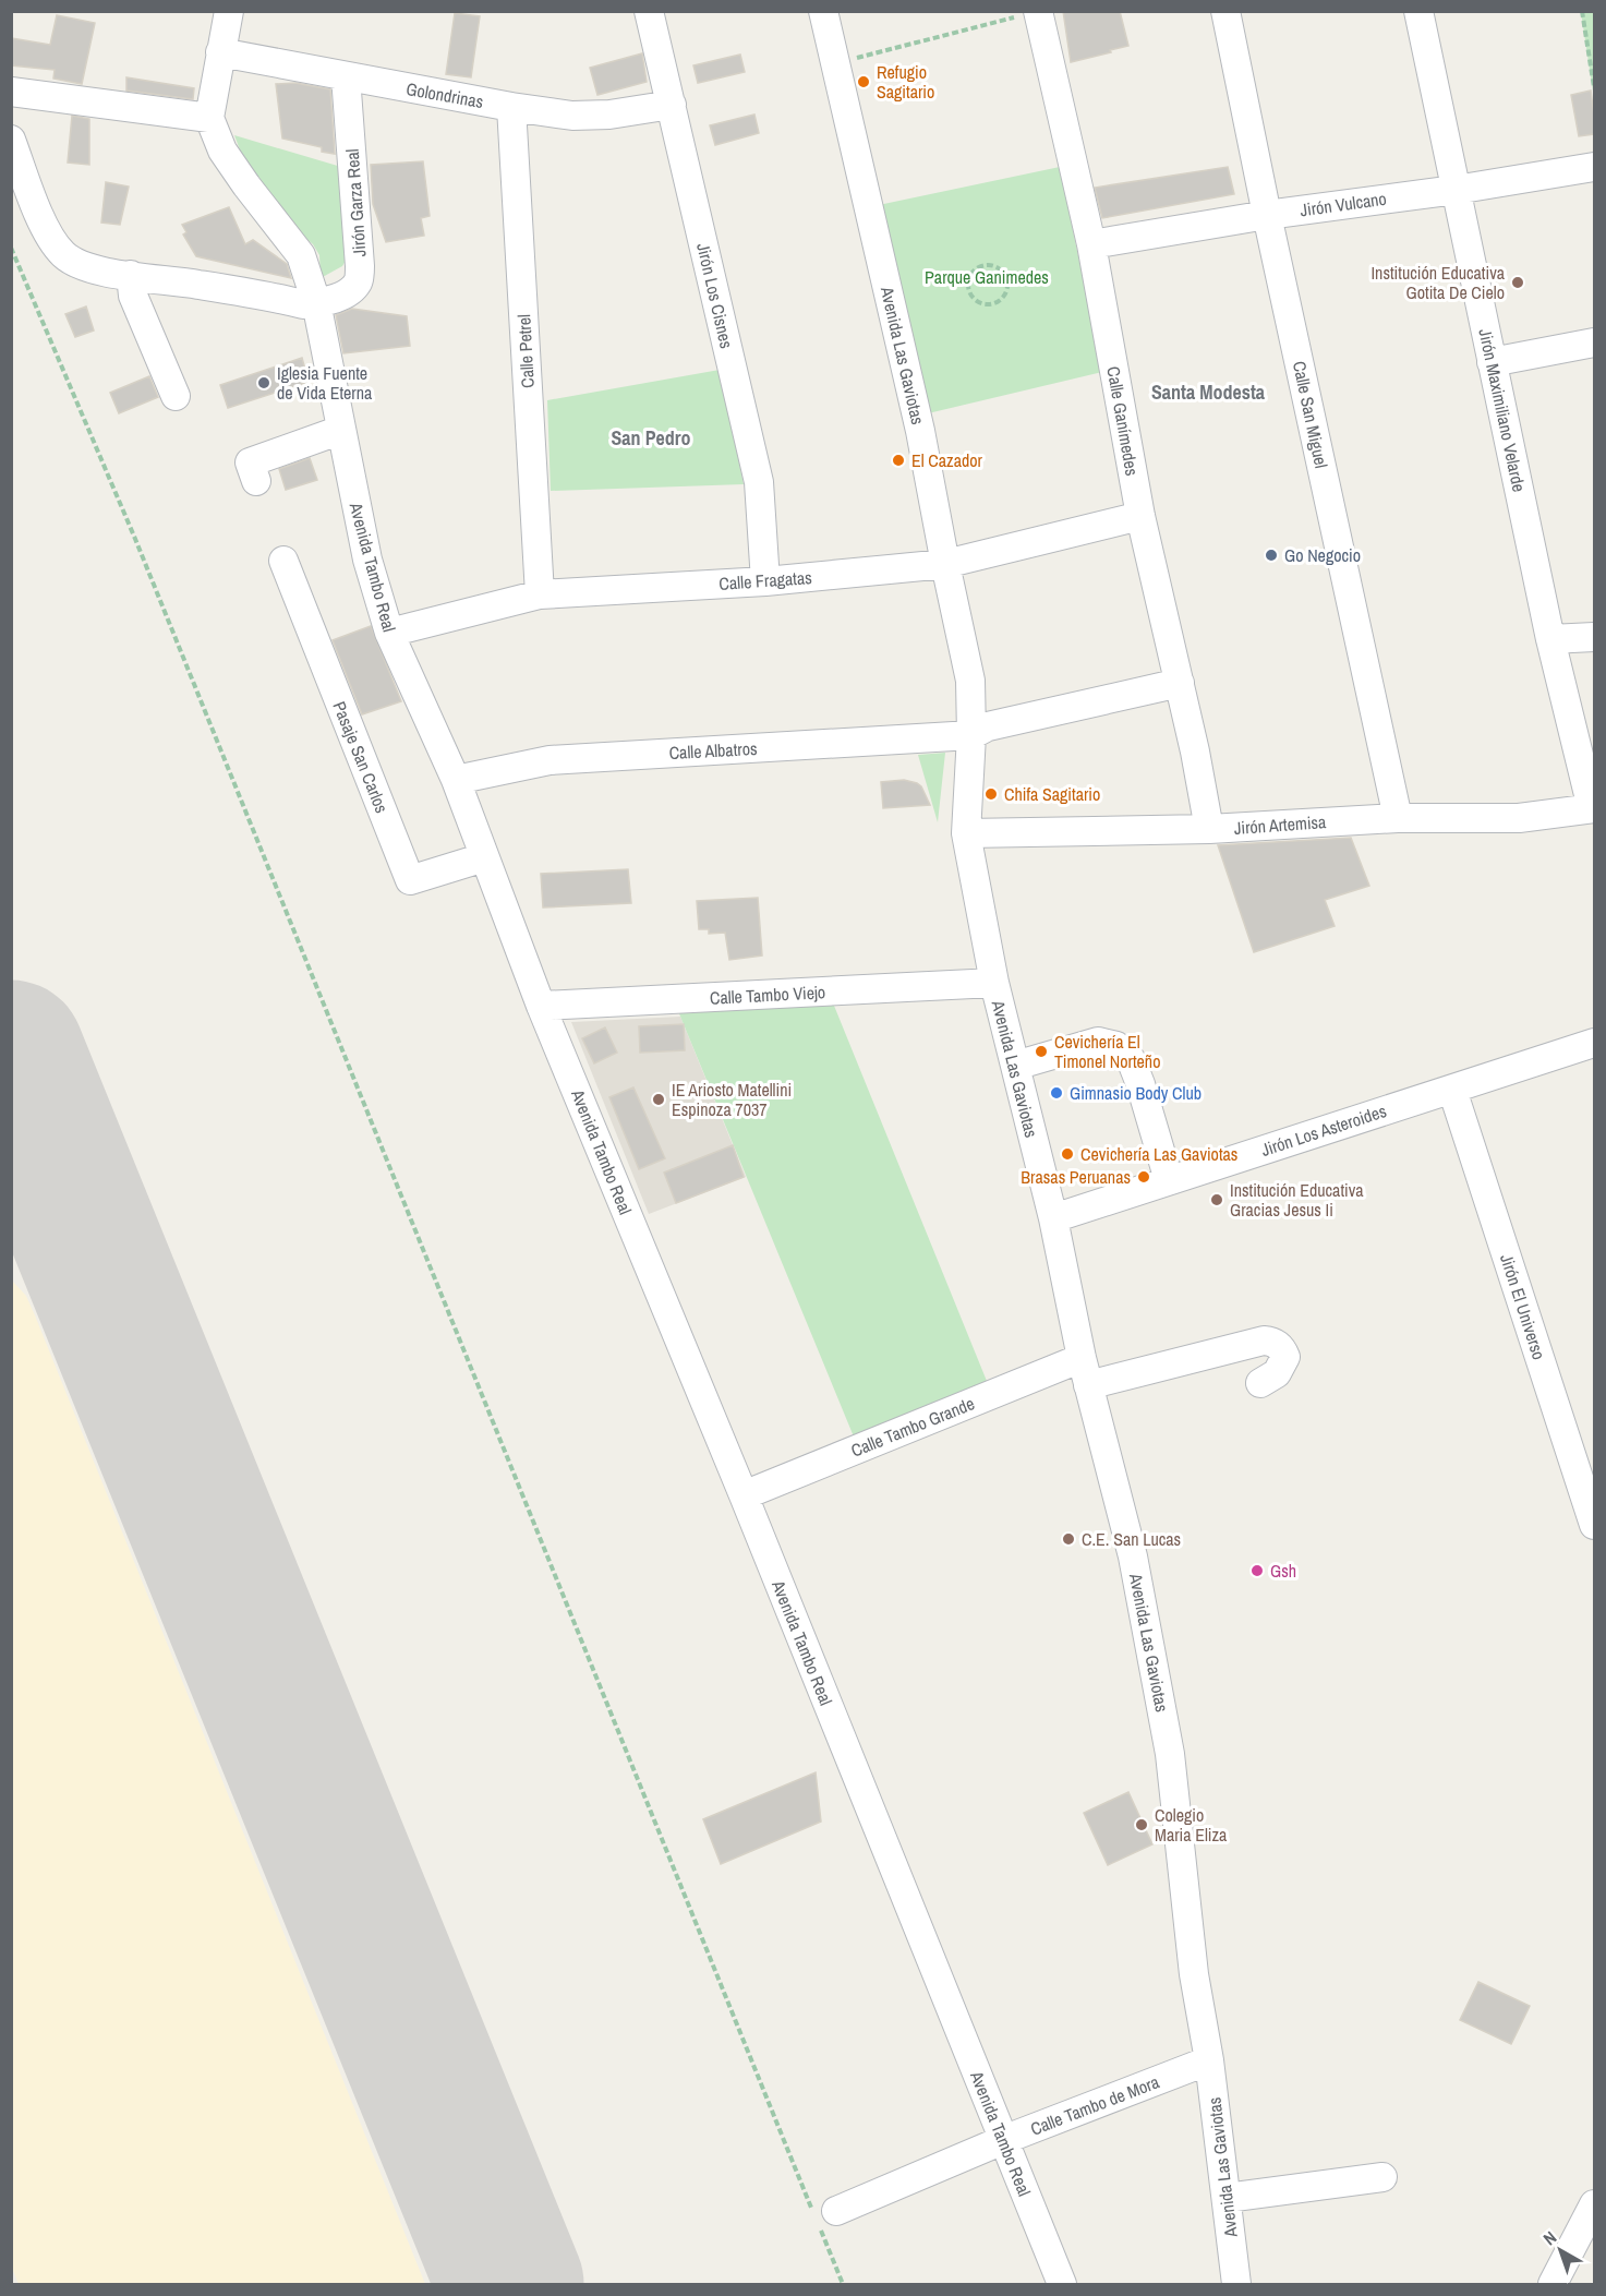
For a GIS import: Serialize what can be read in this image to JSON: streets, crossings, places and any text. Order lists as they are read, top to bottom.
{
  "streets": {
    "street": [
      "Golondrinas",
      "Jirón Garza Real",
      "Jirón Vulcano",
      "Jirón Los Cisnes",
      "Calle Petrel",
      "Avenida Las Gaviotas",
      "Jirón Maximiliano Velarde",
      "Calle San Miguel",
      "Calle Ganímedes",
      "Avenida Tambo Real",
      "Calle Fragatas",
      "Calle Albatros",
      "Pasaje San Carlos",
      "Jirón Artemisa",
      "Calle Tambo Viejo",
      "Jirón Los Asteroides",
      "Jirón El Universo",
      "Calle Tambo Grande",
      "Calle Tambo de Mora"
    ]
  },
  "crossings": [
    ["Golondrinas", "Jirón Garza Real"],
    ["Golondrinas", "Jirón Los Cisnes"],
    ["Golondrinas", "Calle Petrel"],
    ["Jirón Garza Real", "Avenida Tambo Real"],
    ["Jirón Vulcano", "Jirón Maximiliano Velarde"],
    ["Jirón Vulcano", "Calle San Miguel"],
    ["Jirón Vulcano", "Calle Ganímedes"],
    ["Jirón Los Cisnes", "Calle Fragatas"],
    ["Calle Petrel", "Calle Fragatas"],
    ["Avenida Las Gaviotas", "Calle Fragatas"],
    ["Avenida Las Gaviotas", "Calle Albatros"],
    ["Avenida Las Gaviotas", "Jirón Artemisa"],
    ["Avenida Las Gaviotas", "Calle Tambo Viejo"],
    ["Avenida Las Gaviotas", "Jirón Los Asteroides"],
    ["Avenida Las Gaviotas", "Calle Tambo Grande"],
    ["Avenida Las Gaviotas", "Calle Tambo de Mora"],
    ["Jirón Maximiliano Velarde", "Jirón Artemisa"],
    ["Calle San Miguel", "Jirón Artemisa"],
    ["Calle Ganímedes", "Calle Fragatas"],
    ["Calle Ganímedes", "Calle Albatros"],
    ["Calle Ganímedes", "Jirón Artemisa"],
    ["Avenida Tambo Real", "Calle Fragatas"],
    ["Avenida Tambo Real", "Calle Albatros"],
    ["Avenida Tambo Real", "Pasaje San Carlos"],
    ["Avenida Tambo Real", "Calle Tambo Viejo"],
    ["Avenida Tambo Real", "Calle Tambo Grande"],
    ["Avenida Tambo Real", "Calle Tambo de Mora"],
    ["Jirón Los Asteroides", "Jirón El Universo"]
  ],
  "districts": ["Santa Modesta", "San Pedro"],
  "parks": ["Parque Ganimedes"],
  "places": [
    "Refugio Sagitario",
    "Institución Educativa Gotita De Cielo",
    "Iglesia Fuente de Vida Eterna",
    "El Cazador",
    "Go Negocio",
    "Chifa Sagitario",
    "Cevichería El Timonel Norteño",
    "Gimnasio Body Club",
    "IE Ariosto Matellini Espinoza 7037",
    "Cevichería Las Gaviotas",
    "Brasas Peruanas",
    "Institución Educativa Gracias Jesus Ii",
    "C.E. San Lucas",
    "Gsh",
    "Colegio Maria Eliza"
  ],
  "north": "top left"
}
